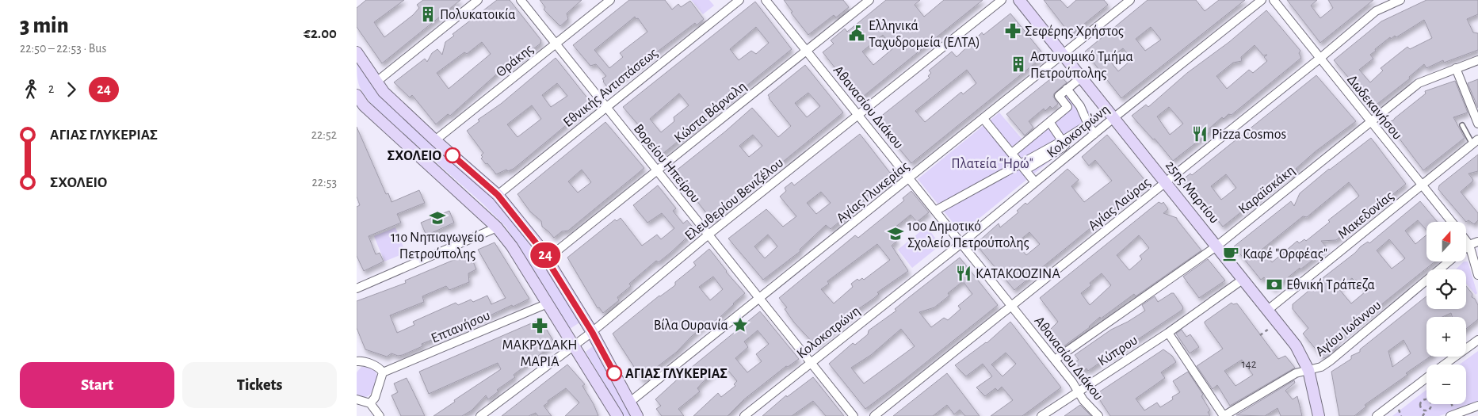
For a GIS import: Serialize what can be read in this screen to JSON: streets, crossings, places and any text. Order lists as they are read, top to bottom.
{
  "streets": {
    "main road": ["25ης Μαρτίου"],
    "street": [
      "Θράκης",
      "Εθνικής Αντιστάσεως",
      "Αθανασίου Διάκου",
      "Δωδεκανήσου",
      "Κώστα Βάρναλη",
      "Κολοκοτρώνη",
      "Βορείου Ηπείρου",
      "Καραϊσκάκη",
      "Αγίας Γλυκερίας",
      "Ελευθερίου Βενιζέλου",
      "Αγίας Λαύρας",
      "Μακεδονίας",
      "Επτανήσου",
      "Αγίου Ιωάννου",
      "Κύπρου"
    ]
  },
  "crossings": [
    ["Θράκης", "Βορείου Ηπείρου"],
    ["Εθνικής Αντιστάσεως", "Βορείου Ηπείρου"],
    ["Αθανασίου Διάκου", "Κώστα Βάρναλη"],
    ["Αθανασίου Διάκου", "Κολοκοτρώνη"],
    ["Αθανασίου Διάκου", "Καραϊσκάκη"],
    ["Αθανασίου Διάκου", "Αγίας Γλυκερίας"],
    ["Αθανασίου Διάκου", "Ελευθερίου Βενιζέλου"],
    ["Αθανασίου Διάκου", "Αγίας Λαύρας"],
    ["Αθανασίου Διάκου", "Κύπρου"],
    ["Δωδεκανήσου", "Καραϊσκάκη"],
    ["Δωδεκανήσου", "Αγίας Λαύρας"],
    ["Δωδεκανήσου", "Μακεδονίας"],
    ["Κώστα Βάρναλη", "Βορείου Ηπείρου"],
    ["Κολοκοτρώνη", "Βορείου Ηπείρου"],
    ["Κολοκοτρώνη", "25ης Μαρτίου"],
    ["Βορείου Ηπείρου", "Αγίας Γλυκερίας"],
    ["Βορείου Ηπείρου", "Ελευθερίου Βενιζέλου"],
    ["Καραϊσκάκη", "25ης Μαρτίου"],
    ["Αγίας Γλυκερίας", "25ης Μαρτίου"],
    ["25ης Μαρτίου", "Αγίας Λαύρας"],
    ["25ης Μαρτίου", "Μακεδονίας"],
    ["25ης Μαρτίου", "Αγίου Ιωάννου"],
    ["25ης Μαρτίου", "Κύπρου"]
  ],
  "parks": ["Πλατεία \"Ηρώ\""],
  "places": {
    "building": ["Πολυκατοικία", "Αστυνομικό Τμήμα Πετρούπολης"],
    "pharmacy": ["Σεφέρης Χρήστος", "ΜΑΚΡΥΔΑΚΗ ΜΑΡΙΑ"],
    "public building": ["Ελληνικά Ταχυδρομεία (ΕΛΤΑ)"],
    "restaurant": ["Pizza Cosmos", "ΚΑΤΑΚΟΟΖΙΝΑ"],
    "other": ["ΣΧΟΛΕΙΟ", "ΑΓΙΑΣ ΓΛΥΚΕΡΙΑΣ"],
    "school or university": ["11ο Νηπιαγωγείο Πετρούπολης", "10ο Δημοτικό Σχολείο Πετρούπολης"],
    "cafe": ["Καφέ \"Ορφέας\""],
    "bank": ["Εθνική Τράπεζα"],
    "place": ["Βίλα Ουρανία"]
  },
  "lines": ["bus line 24"],
  "house_numbers": ["142"],
  "north": "top",
  "page": {
    "heading": ["3 min", "22:50 – 22:53 · Bus", "€2.00"],
    "on_map": "24",
    "legs": ["2", "24"],
    "list": [
      {
        "name": "ΑΓΙΑΣ ΓΛΥΚΕΡΙΑΣ",
        "value": "22:52"
      },
      {
        "name": "ΣΧΟΛΕΙΟ",
        "value": "22:53"
      }
    ],
    "map_buttons": ["+", "−"],
    "buttons": ["Start", "Tickets"]
  }
}
